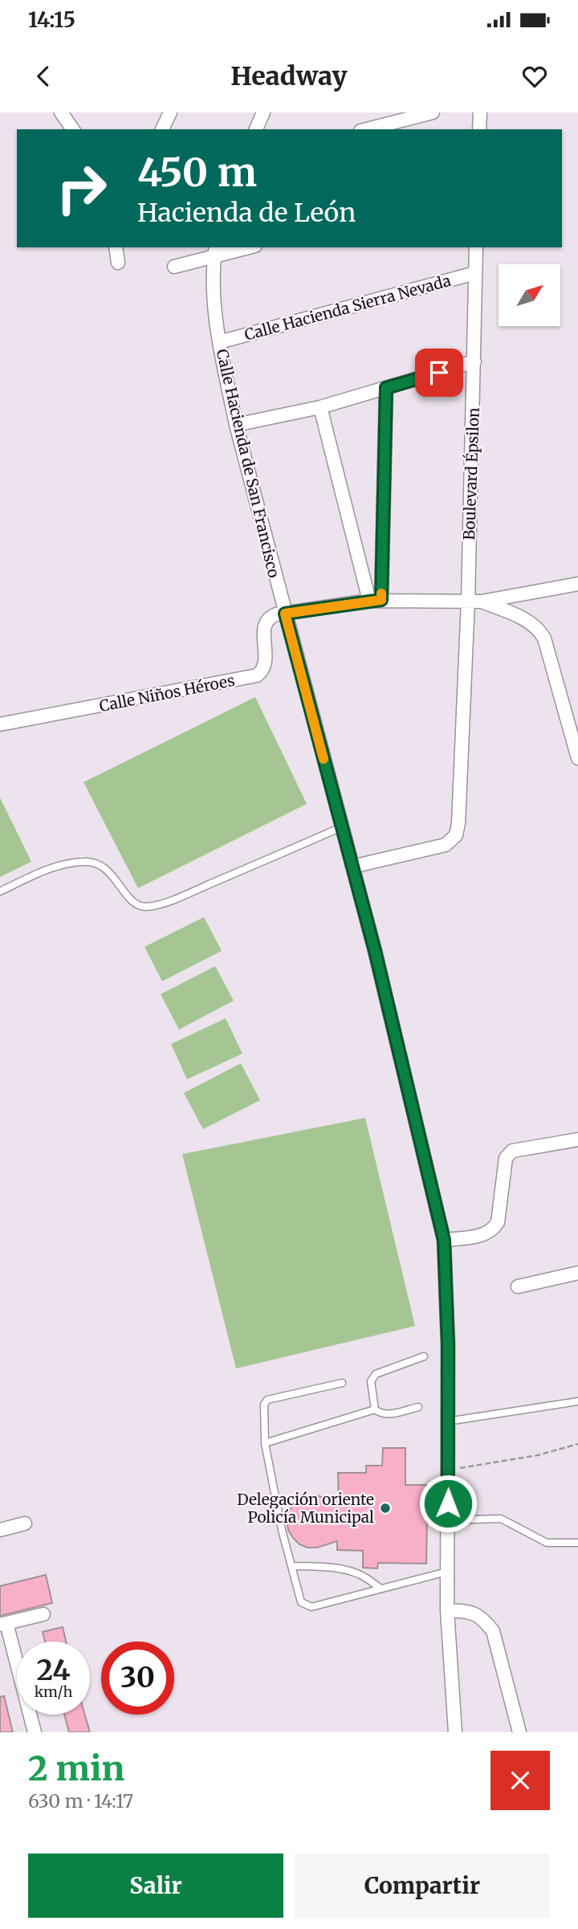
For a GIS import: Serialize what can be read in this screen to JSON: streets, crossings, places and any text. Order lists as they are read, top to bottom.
{
  "streets": {
    "street": [
      "Calle Hacienda Sierra Nevada",
      "Calle Hacienda de San Francisco",
      "Boulevard Épsilon",
      "Calle Niños Héroes"
    ]
  },
  "crossings": [
    ["Calle Hacienda Sierra Nevada", "Calle Hacienda de San Francisco"],
    ["Calle Hacienda Sierra Nevada", "Boulevard Épsilon"],
    ["Calle Hacienda de San Francisco", "Boulevard Épsilon"],
    ["Calle Hacienda de San Francisco", "Calle Niños Héroes"]
  ],
  "places": ["Delegación oriente Policía Municipal"],
  "north": "top right",
  "page": {
    "status": "14:15",
    "header": "Headway",
    "turn": ["450 m", "Hacienda de León"],
    "speed": "24 km/h",
    "limit": "30",
    "heading": ["2 min", "630 m · 14:17"],
    "buttons": ["Salir", "Compartir"]
  }
}
